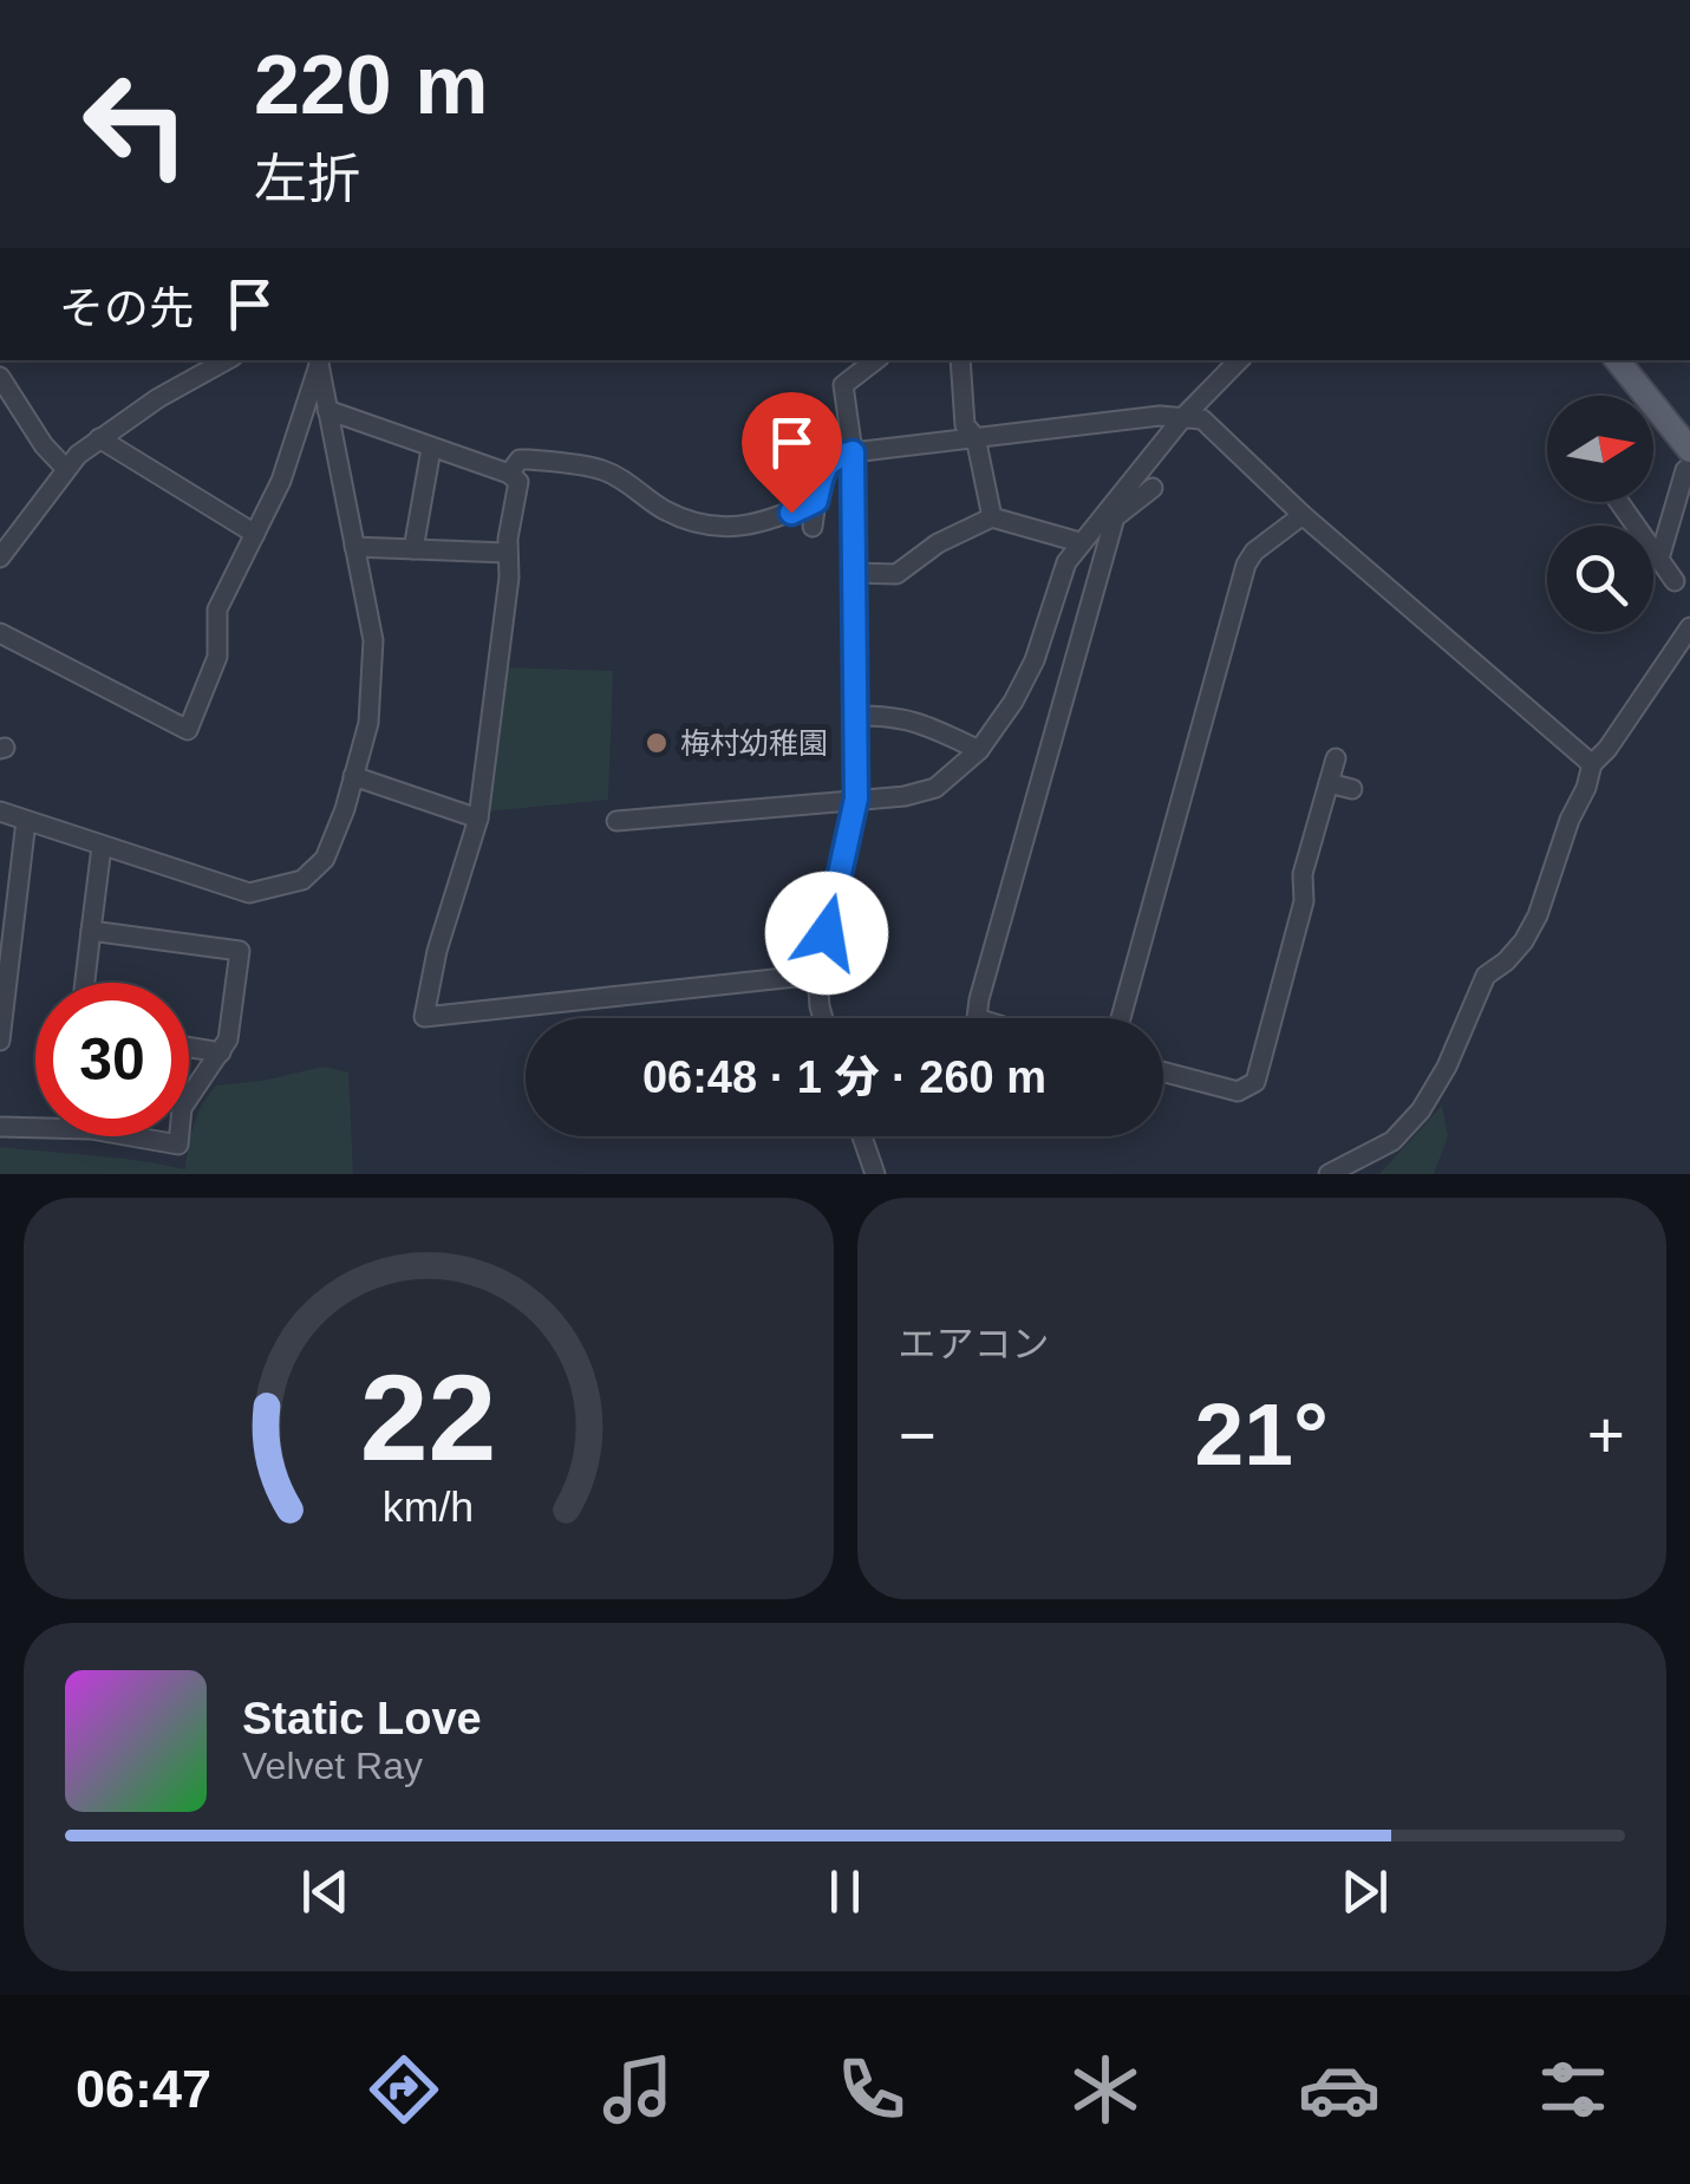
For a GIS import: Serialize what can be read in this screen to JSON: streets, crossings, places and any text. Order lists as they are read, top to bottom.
{
  "places": ["梅村幼稚園"],
  "north": "right",
  "page": {
    "turn": ["220 m", "左折"],
    "then": "その先",
    "limit": "30",
    "trip": "06:48 · 1 分 · 260 m",
    "tile": "エアコン",
    "heat": ["−", "21°", "+"],
    "song": ["Static Love", "Velvet Ray"],
    "tabs": "06:47",
    "gauge": ["22", "km/h"]
  }
}
